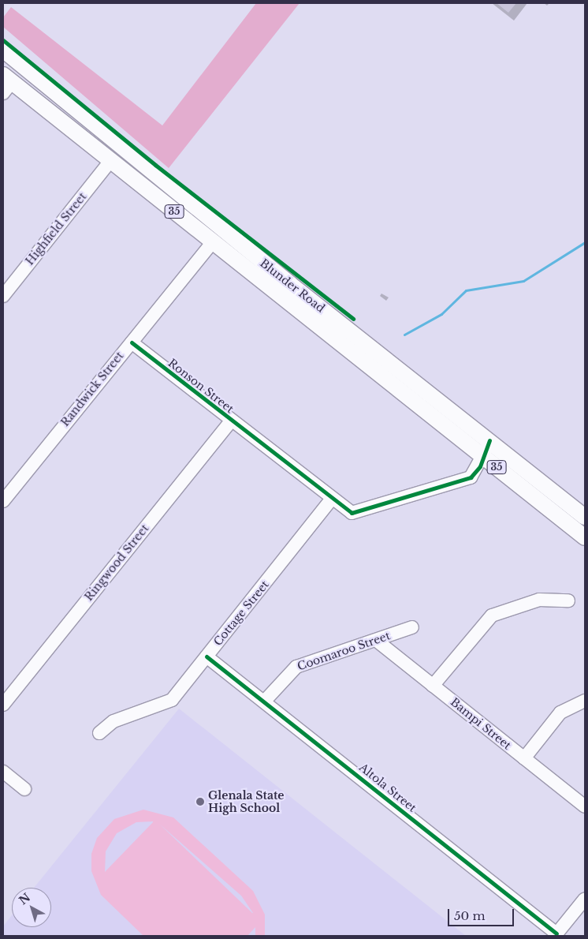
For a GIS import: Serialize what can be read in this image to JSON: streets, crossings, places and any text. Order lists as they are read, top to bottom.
{
  "streets": {
    "main road": ["35", "Blunder Road"],
    "street": [
      "Highfield Street",
      "Ronson Street",
      "Randwick Street",
      "Ringwood Street",
      "Cottage Street",
      "Coomaroo Street",
      "Bampi Street",
      "Altola Street"
    ]
  },
  "crossings": [
    ["Highfield Street", "Blunder Road"],
    ["Blunder Road", "Ronson Street"],
    ["Blunder Road", "Randwick Street"],
    ["Ronson Street", "Randwick Street"],
    ["Ronson Street", "Ringwood Street"],
    ["Ronson Street", "Cottage Street"],
    ["Cottage Street", "Altola Street"],
    ["Coomaroo Street", "Bampi Street"],
    ["Coomaroo Street", "Altola Street"]
  ],
  "places": ["Glenala State High School"],
  "scale_bar": "50 m",
  "north": "top left"
}
